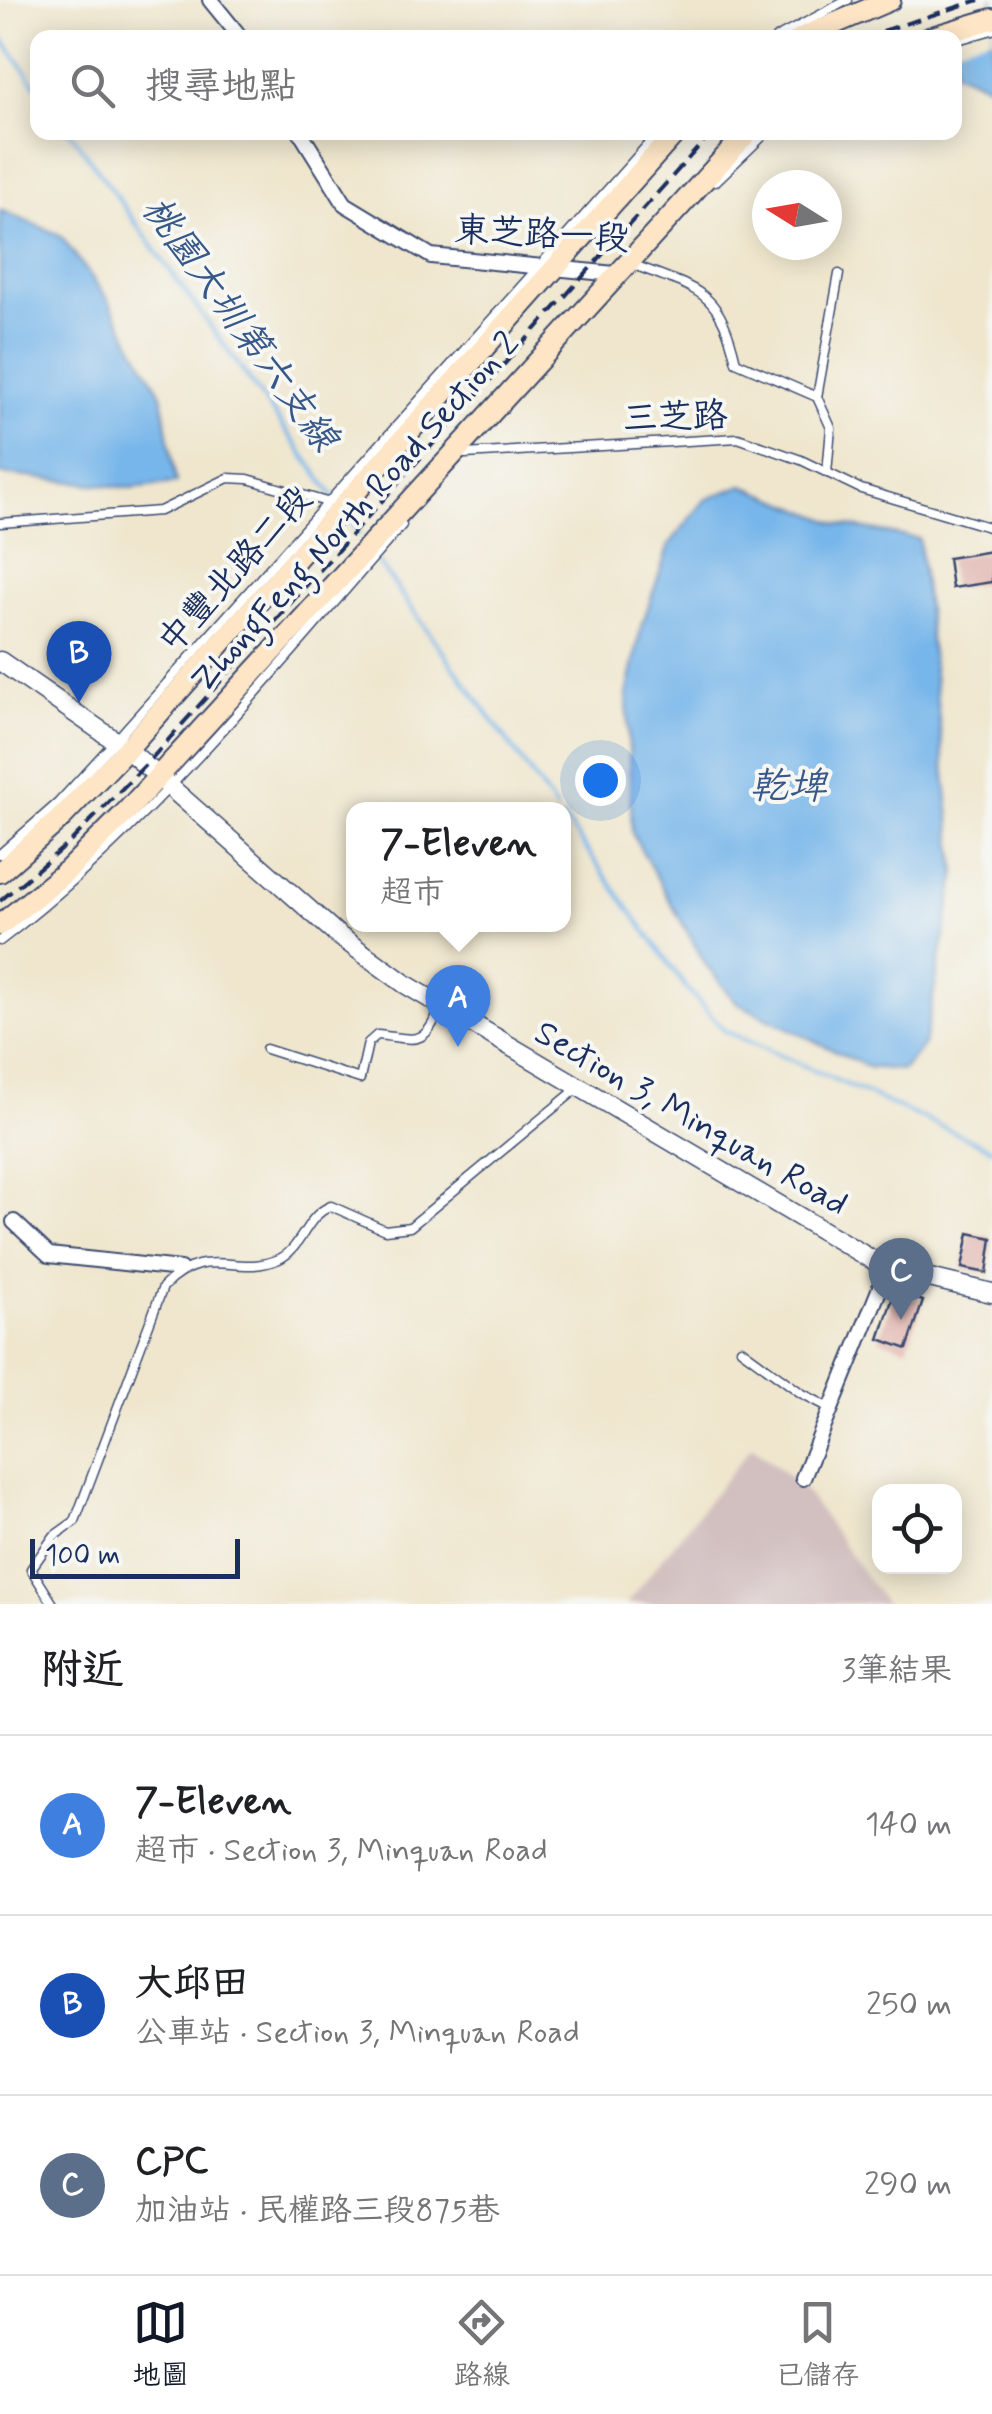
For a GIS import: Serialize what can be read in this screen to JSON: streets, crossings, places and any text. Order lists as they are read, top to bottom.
{
  "streets": {
    "main road": ["ZhongFeng North Road Section 2"],
    "street": ["東芝路一段", "Section 3, Minquan Road"],
    "lane": ["三芝路", "中豐北路二段"]
  },
  "crossings": [
    ["東芝路一段", "ZhongFeng North Road Section 2"],
    ["東芝路一段", "中豐北路二段"],
    ["ZhongFeng North Road Section 2", "中豐北路二段"],
    ["ZhongFeng North Road Section 2", "Section 3, Minquan Road"],
    ["中豐北路二段", "Section 3, Minquan Road"]
  ],
  "water": ["桃園大圳第六支線", "乾埤"],
  "scale_bar": "100 m",
  "north": "left",
  "page": {
    "search": "搜尋地點",
    "pins": ["B", "A", "C"],
    "popup": ["7-Eleven", "超市"],
    "scale": "100 m",
    "heading": ["附近", "3筆結果"],
    "list": [
      {
        "mark": "A",
        "name": "7-Eleven",
        "note": "超市 · Section 3, Minquan Road",
        "value": "140 m"
      },
      {
        "mark": "B",
        "name": "大邱田",
        "note": "公車站 · Section 3, Minquan Road",
        "value": "250 m"
      },
      {
        "mark": "C",
        "name": "CPC",
        "note": "加油站 · 民權路三段875巷",
        "value": "290 m"
      }
    ],
    "nav": ["地圖", "路線", "已儲存"]
  }
}
